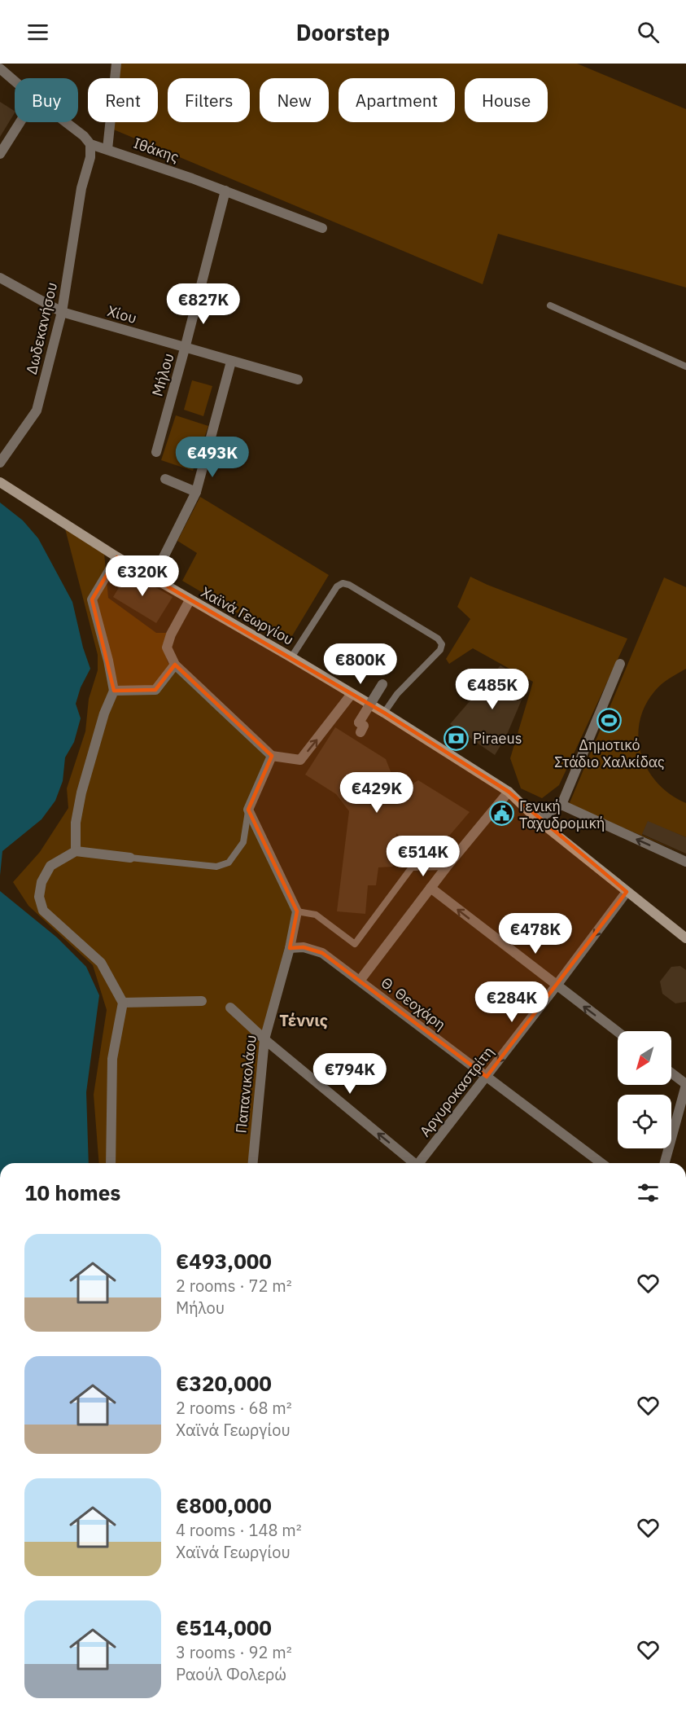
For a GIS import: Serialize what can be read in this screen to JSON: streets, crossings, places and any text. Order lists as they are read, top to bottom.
{
  "streets": {
    "main road": ["Χαϊνά Γεωργίου"],
    "street": [
      "Ιθάκης",
      "Χίου",
      "Δωδεκανήσου",
      "Μήλου",
      "Θ. Θεοχάρη",
      "Παπανικολάου",
      "Αργυροκαστρίτη"
    ]
  },
  "crossings": [
    ["Ιθάκης", "Δωδεκανήσου"],
    ["Ιθάκης", "Μήλου"],
    ["Χίου", "Δωδεκανήσου"],
    ["Χίου", "Μήλου"],
    ["Χαϊνά Γεωργίου", "Αργυροκαστρίτη"],
    ["Θ. Θεοχάρη", "Παπανικολάου"],
    ["Θ. Θεοχάρη", "Αργυροκαστρίτη"]
  ],
  "one_way": ["Αργυροκαστρίτη"],
  "districts": ["Τέννις"],
  "places": {
    "sports": ["Δημοτικό Στάδιο Χαλκίδας"],
    "bank": ["Piraeus"],
    "public building": ["Γενική Ταχυδρομική"]
  },
  "north": "bottom left",
  "page": {
    "header": "Doorstep",
    "chip": [
      "Buy",
      "Rent",
      "Filters",
      "New",
      "Apartment",
      "House"
    ],
    "price": [
      "€827K",
      "€493K",
      "€320K",
      "€800K",
      "€485K",
      "€429K",
      "€514K",
      "€478K",
      "€284K",
      "€794K"
    ],
    "heading": "10 homes",
    "list": [
      {
        "name": "€493,000",
        "note": "2 rooms · 72 m² · Μήλου"
      },
      {
        "name": "€320,000",
        "note": "2 rooms · 68 m² · Χαϊνά Γεωργίου"
      },
      {
        "name": "€800,000",
        "note": "4 rooms · 148 m² · Χαϊνά Γεωργίου"
      },
      {
        "name": "€514,000",
        "note": "3 rooms · 92 m² · Ραούλ Φολερώ"
      }
    ]
  }
}
